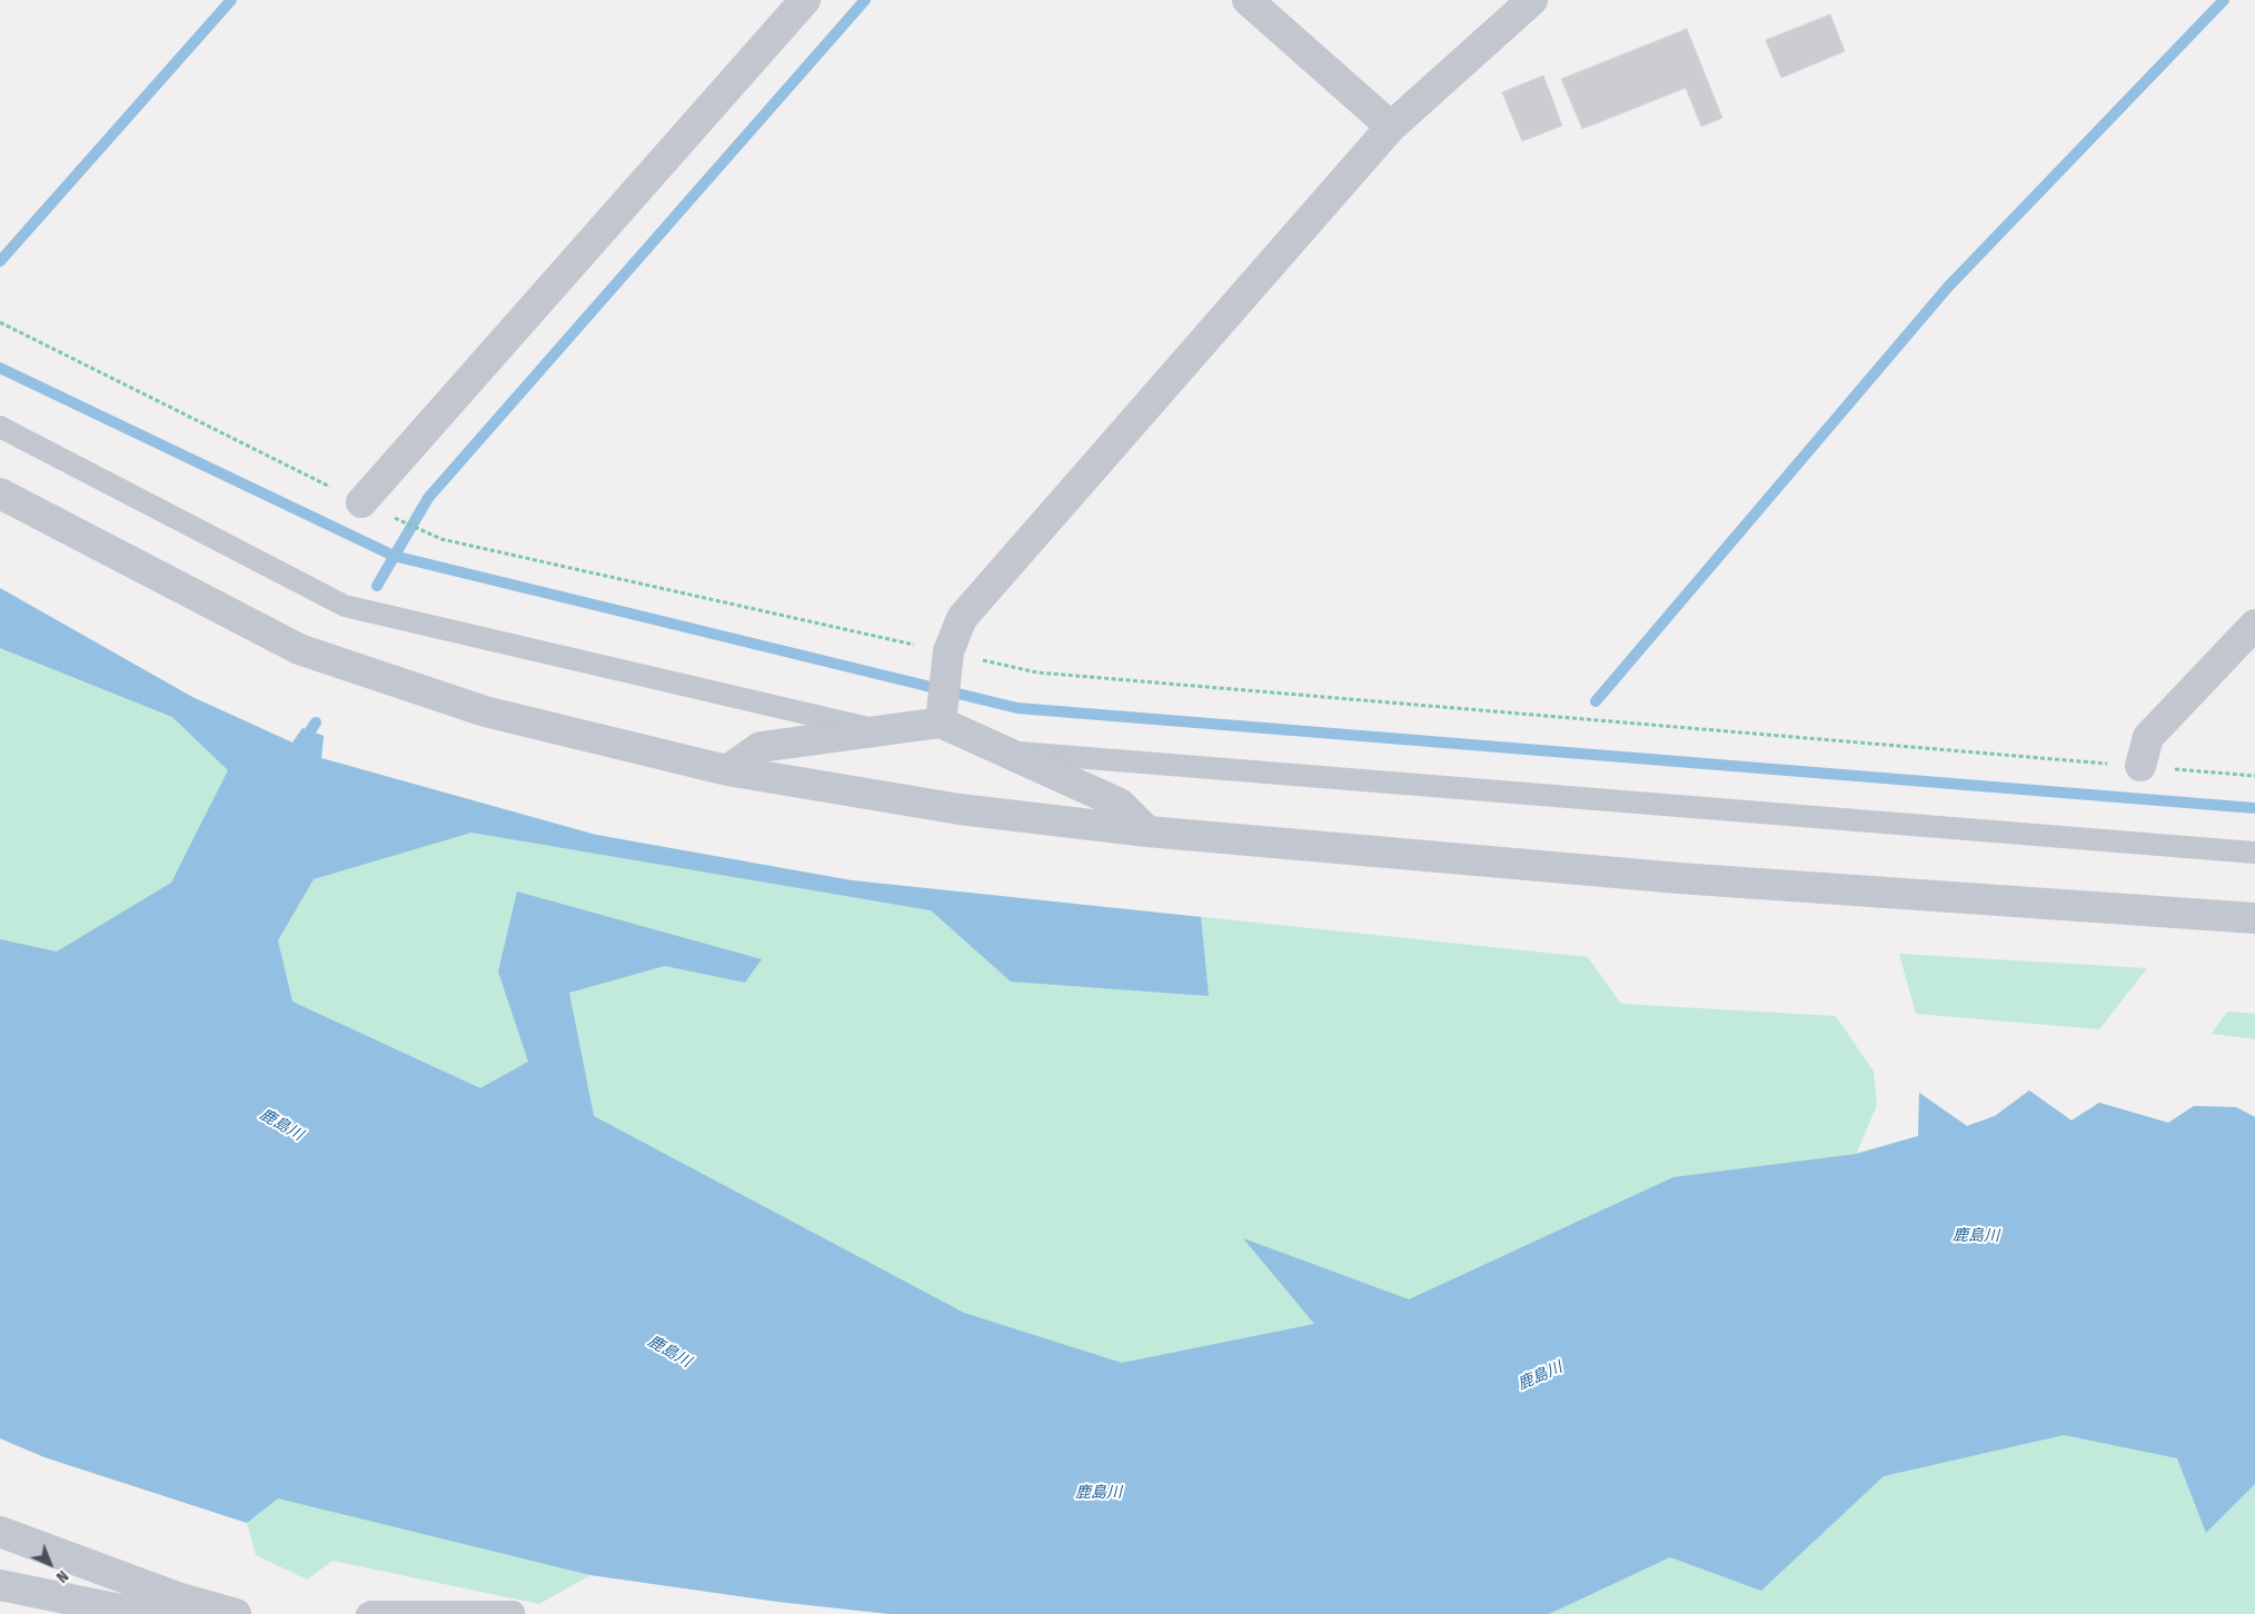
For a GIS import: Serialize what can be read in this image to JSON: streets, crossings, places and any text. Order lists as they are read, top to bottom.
{
  "water": ["鹿島川"],
  "north": "bottom right"
}
